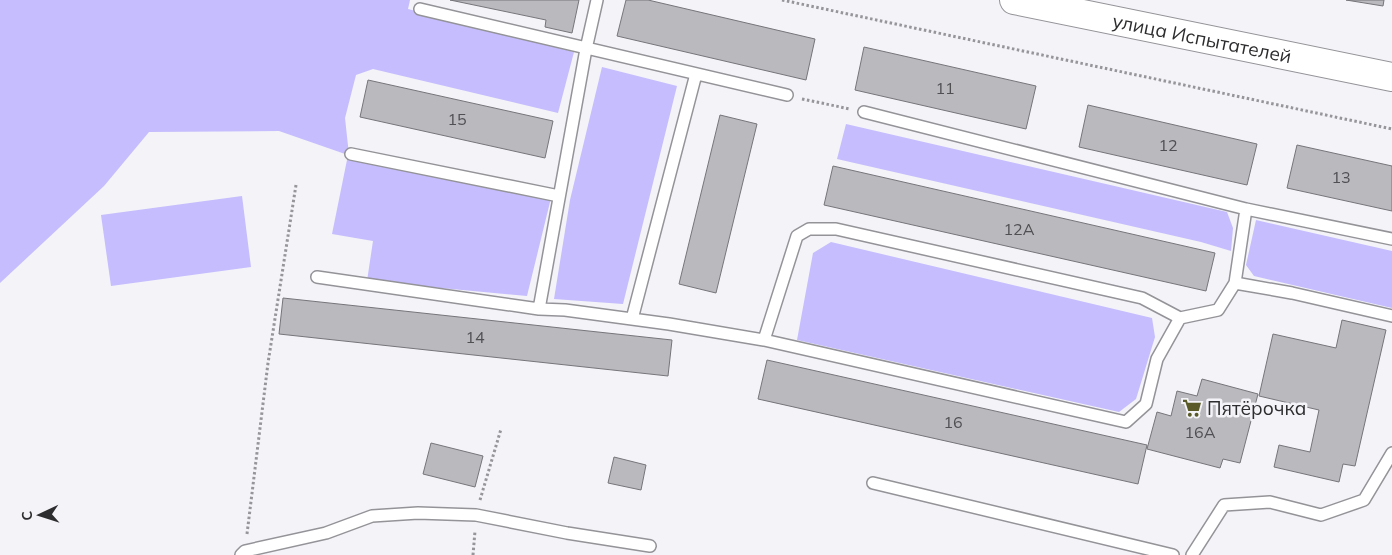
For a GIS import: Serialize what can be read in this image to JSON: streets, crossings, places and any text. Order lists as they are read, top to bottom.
{
  "streets": {
    "main road": ["улица Испытателей"]
  },
  "places": {
    "supermarket": ["Пятёрочка"]
  },
  "house_numbers": [
    "11",
    "15",
    "12",
    "13",
    "12А",
    "14",
    "16",
    "16А"
  ],
  "north": "left"
}
